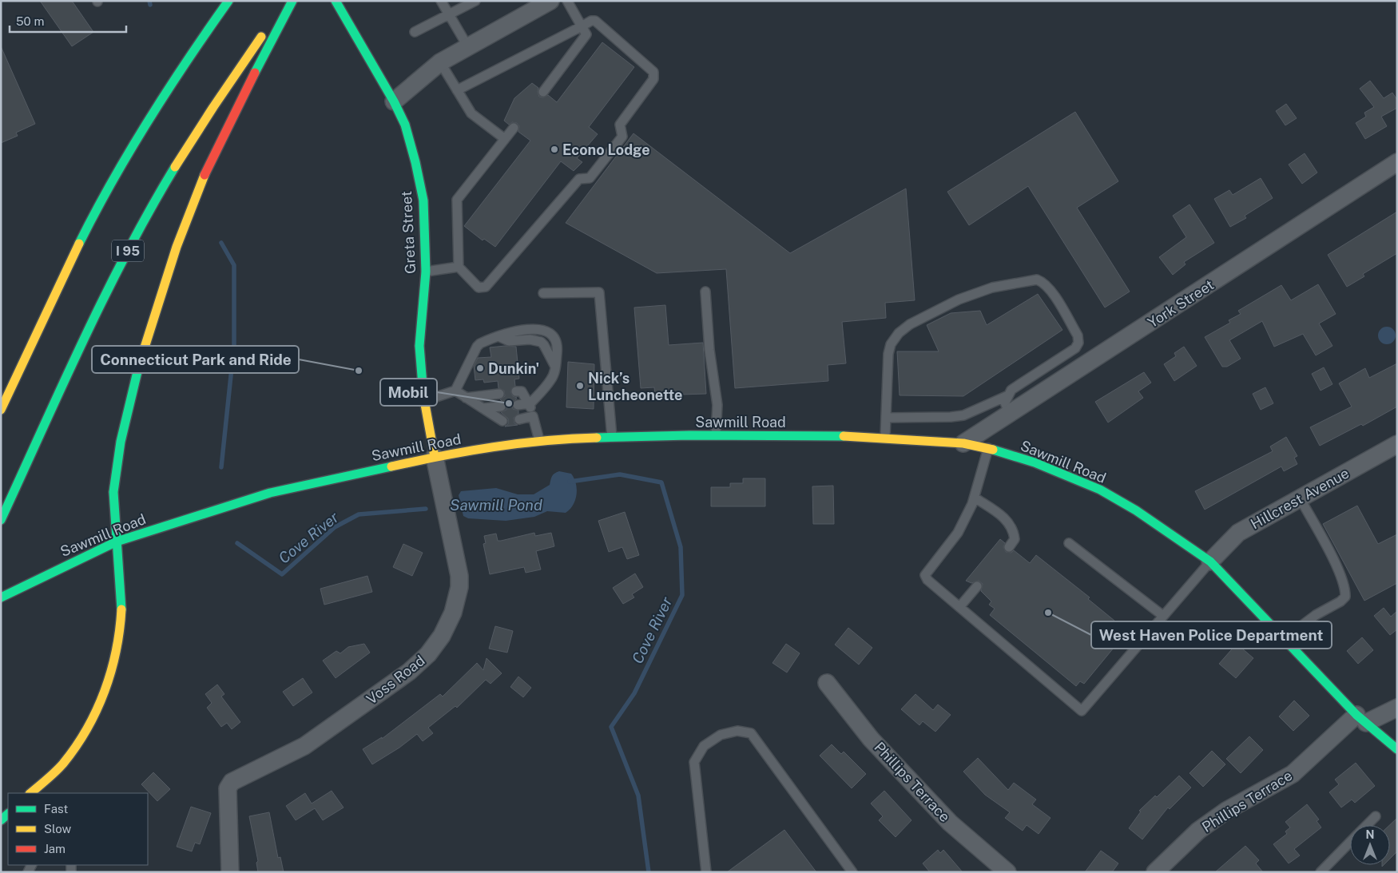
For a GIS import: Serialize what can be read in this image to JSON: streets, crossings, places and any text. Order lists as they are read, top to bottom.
{
  "streets": {
    "main road": ["Greta Street", "I 95", "Sawmill Road"],
    "street": [
      "York Street",
      "Hillcrest Avenue",
      "Voss Road",
      "Phillips Terrace"
    ]
  },
  "crossings": [
    ["Greta Street", "Sawmill Road"],
    ["Greta Street", "Voss Road"],
    ["York Street", "Sawmill Road"],
    ["Sawmill Road", "Hillcrest Avenue"],
    ["Sawmill Road", "Voss Road"],
    ["Sawmill Road", "Phillips Terrace"]
  ],
  "water": ["Sawmill Pond", "Cove River"],
  "places": [
    "Econo Lodge",
    "Dunkin'",
    "Connecticut Park and Ride",
    "Nick’s Luncheonette",
    "Mobil",
    "West Haven Police Department"
  ],
  "legend": ["Fast", "Slow", "Jam"],
  "scale_bar": "50 m",
  "north": "top"
}
